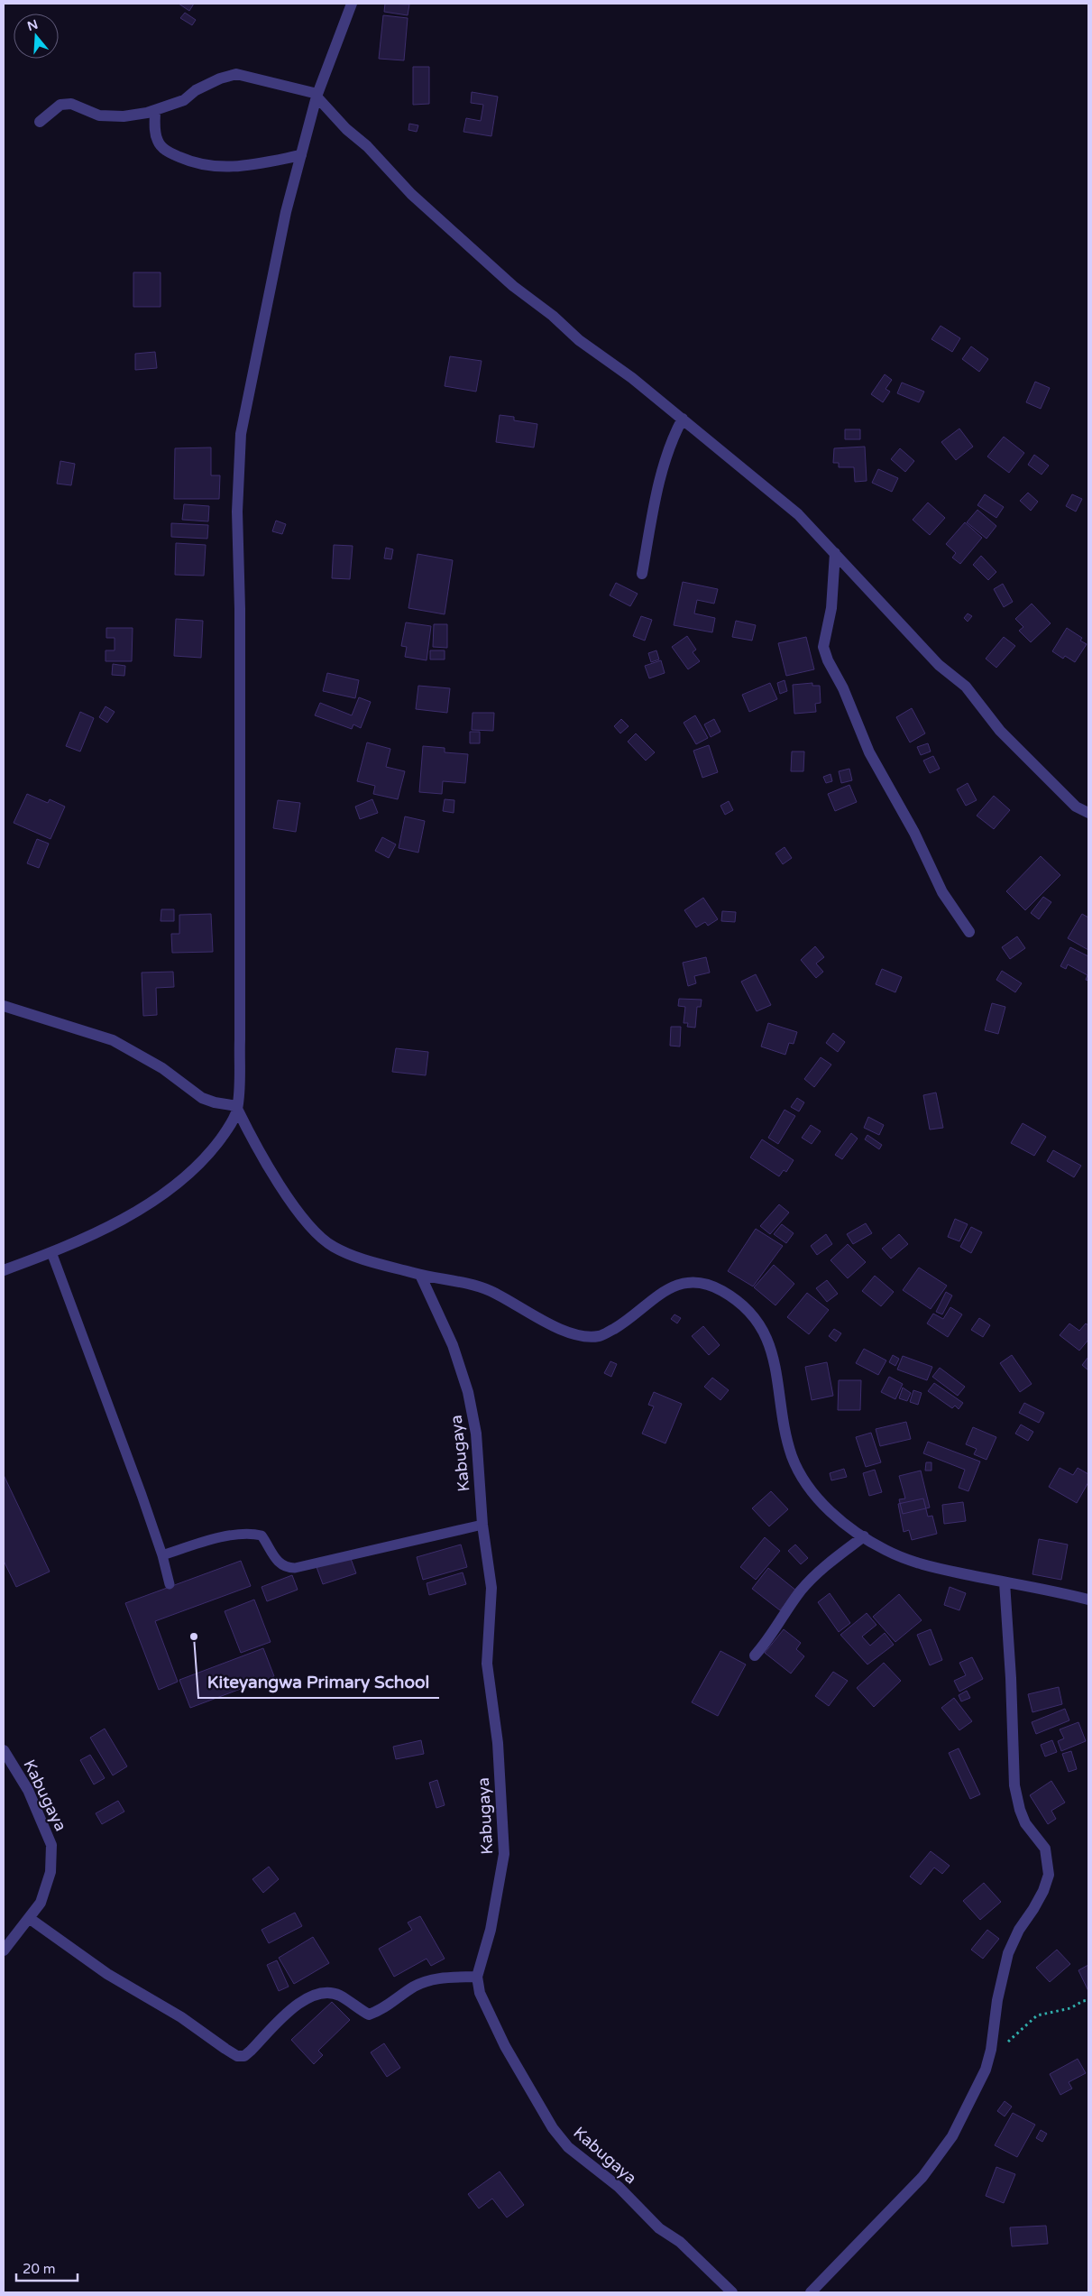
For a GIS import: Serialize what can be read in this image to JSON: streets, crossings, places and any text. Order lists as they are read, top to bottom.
{
  "streets": {
    "street": ["Kabugaya"]
  },
  "places": ["Kiteyangwa Primary School"],
  "scale_bar": "20 m",
  "north": "top"
}
